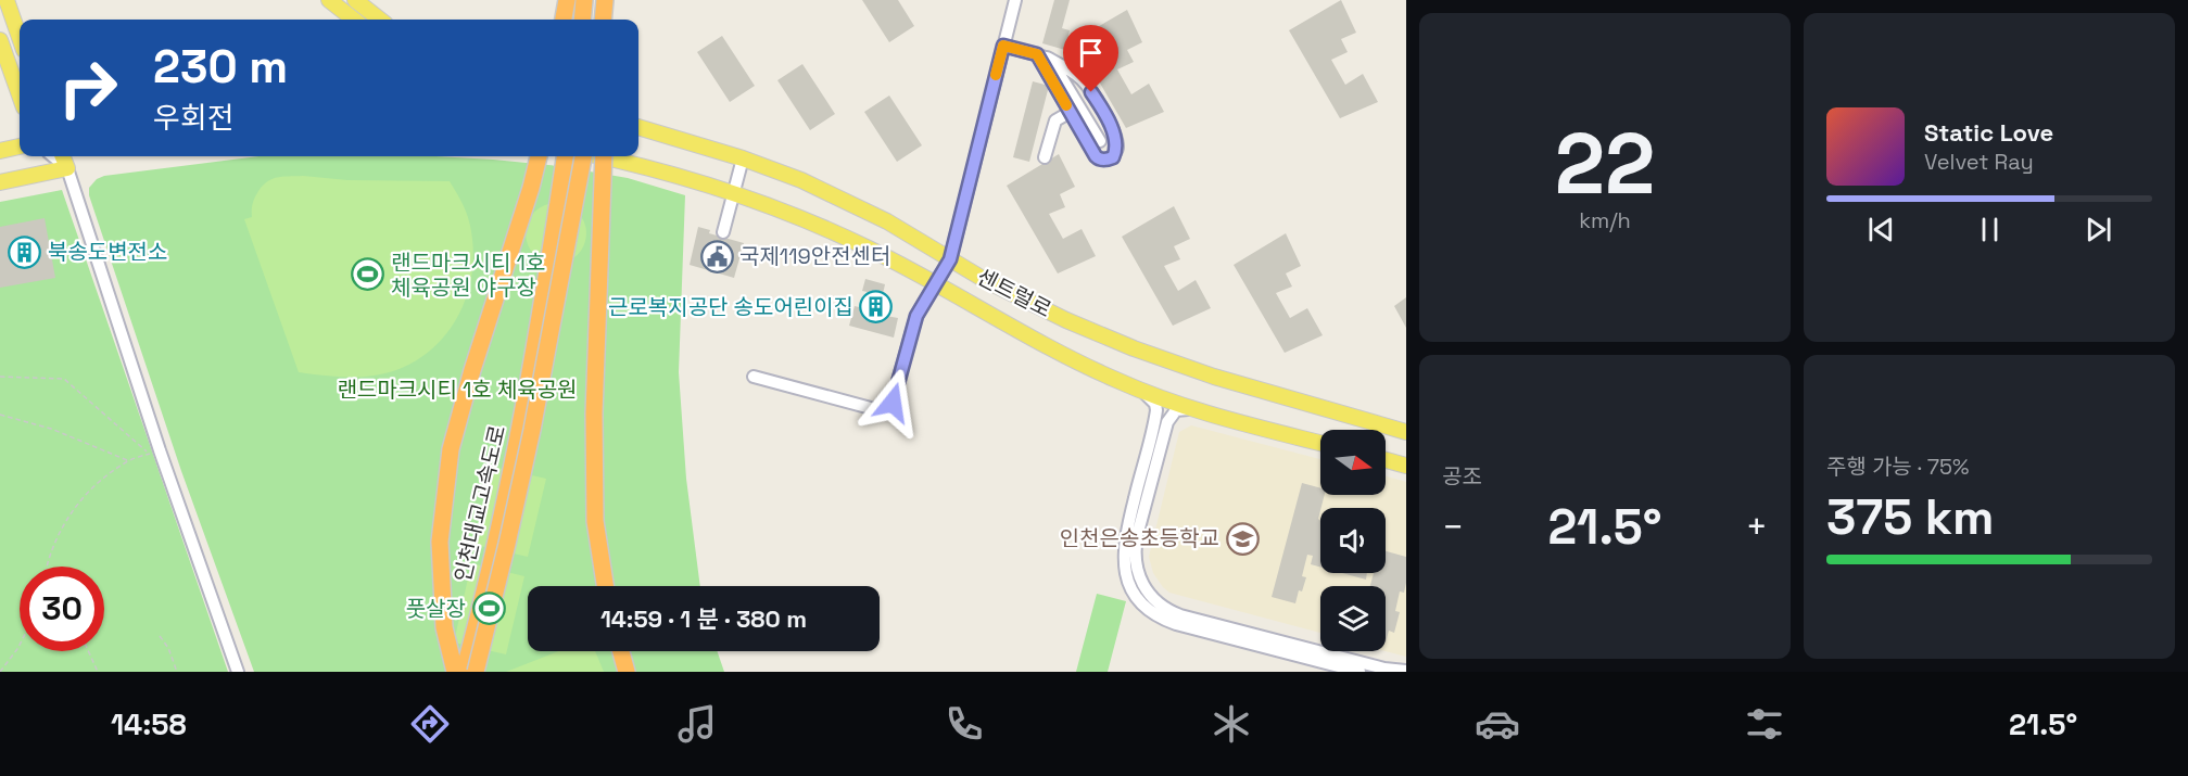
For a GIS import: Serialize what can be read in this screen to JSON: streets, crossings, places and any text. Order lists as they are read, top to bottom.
{
  "streets": {
    "highway": ["인천대교고속도로"],
    "main road": ["센트럴로"]
  },
  "parks": ["랜드마크시티 1호 체육공원"],
  "places": {
    "building": ["북송도변전소", "근로복지공단 송도어린이집"],
    "public building": ["국제119안전센터"],
    "sports": ["랜드마크시티 1호 체육공원 야구장", "풋살장"],
    "school or university": ["인천은송초등학교"]
  },
  "north": "right",
  "page": {
    "tile": [
      ["22", "km/h"],
      "공조",
      ["주행 가능 · 75%", "375 km"]
    ],
    "turn": ["230 m", "우회전"],
    "song": ["Static Love", "Velvet Ray"],
    "heat": ["−", "21.5°", "+"],
    "limit": "30",
    "trip": "14:59 · 1 분 · 380 m",
    "tabs": ["14:58", "21.5°"]
  }
}
